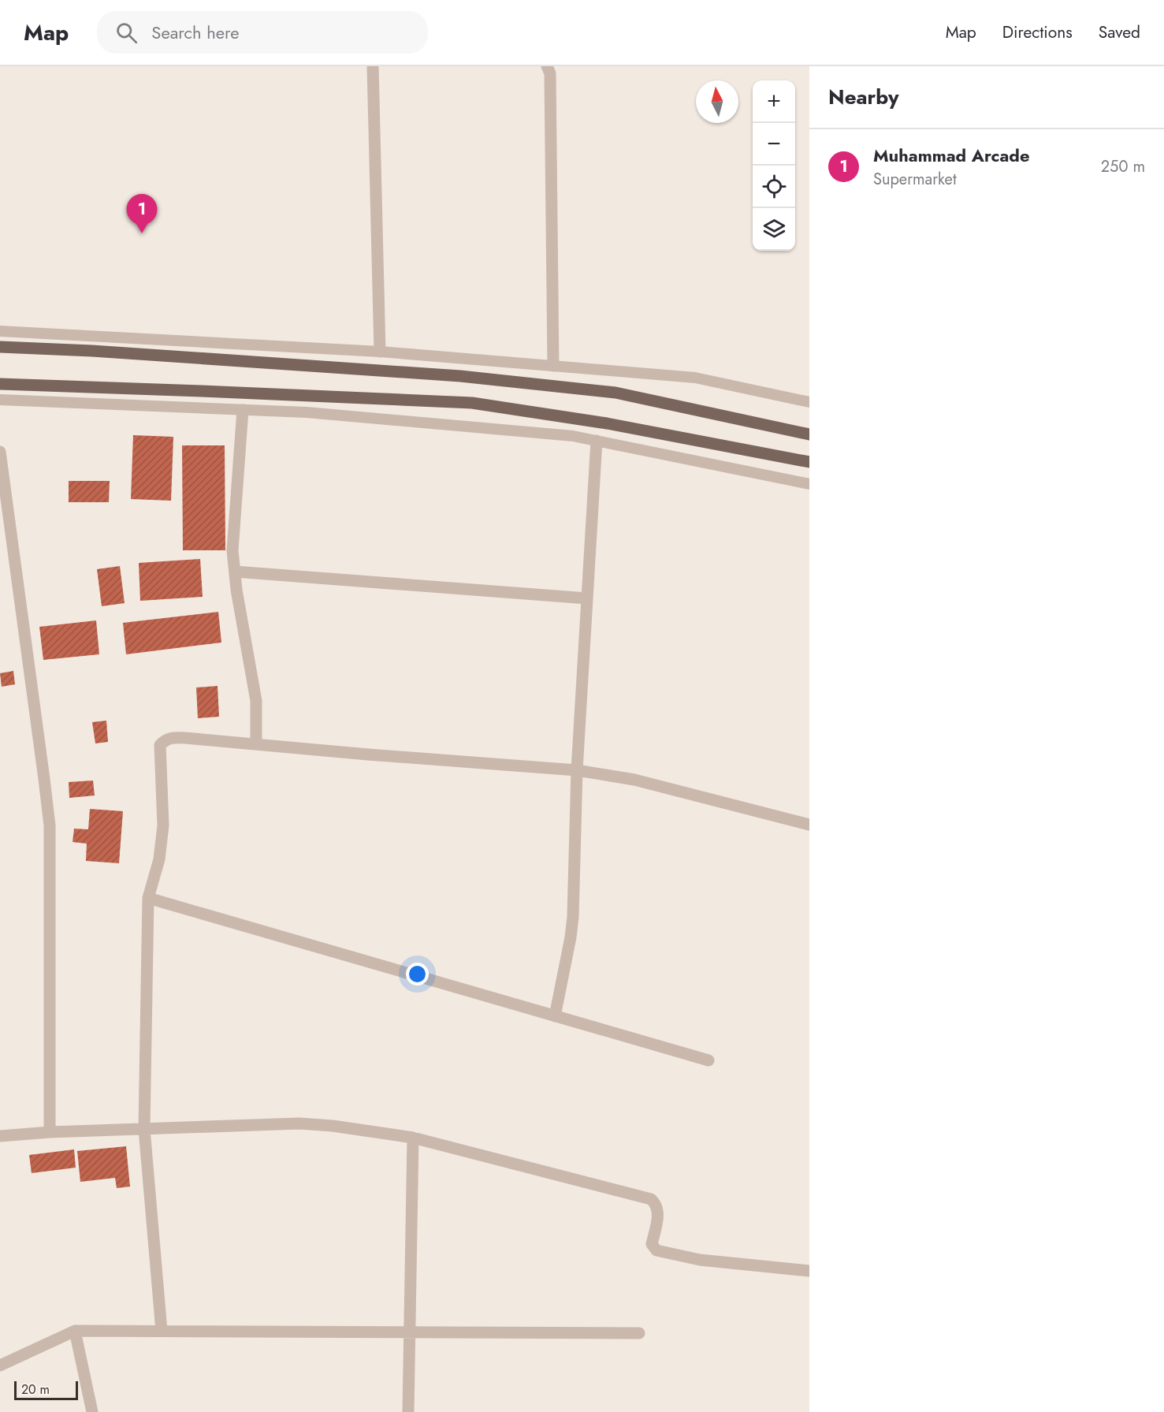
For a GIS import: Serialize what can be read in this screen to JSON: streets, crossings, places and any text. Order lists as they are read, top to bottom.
{
  "scale_bar": "20 m",
  "north": "top",
  "page": {
    "header": "Map",
    "search": "Search here",
    "nav": ["Map", "Directions", "Saved"],
    "heading": "Nearby",
    "map_buttons": ["+", "−"],
    "list": [
      {
        "mark": "1",
        "name": "Muhammad Arcade",
        "note": "Supermarket",
        "value": "250 m"
      }
    ],
    "pins": "1",
    "scale": "20 m"
  }
}
